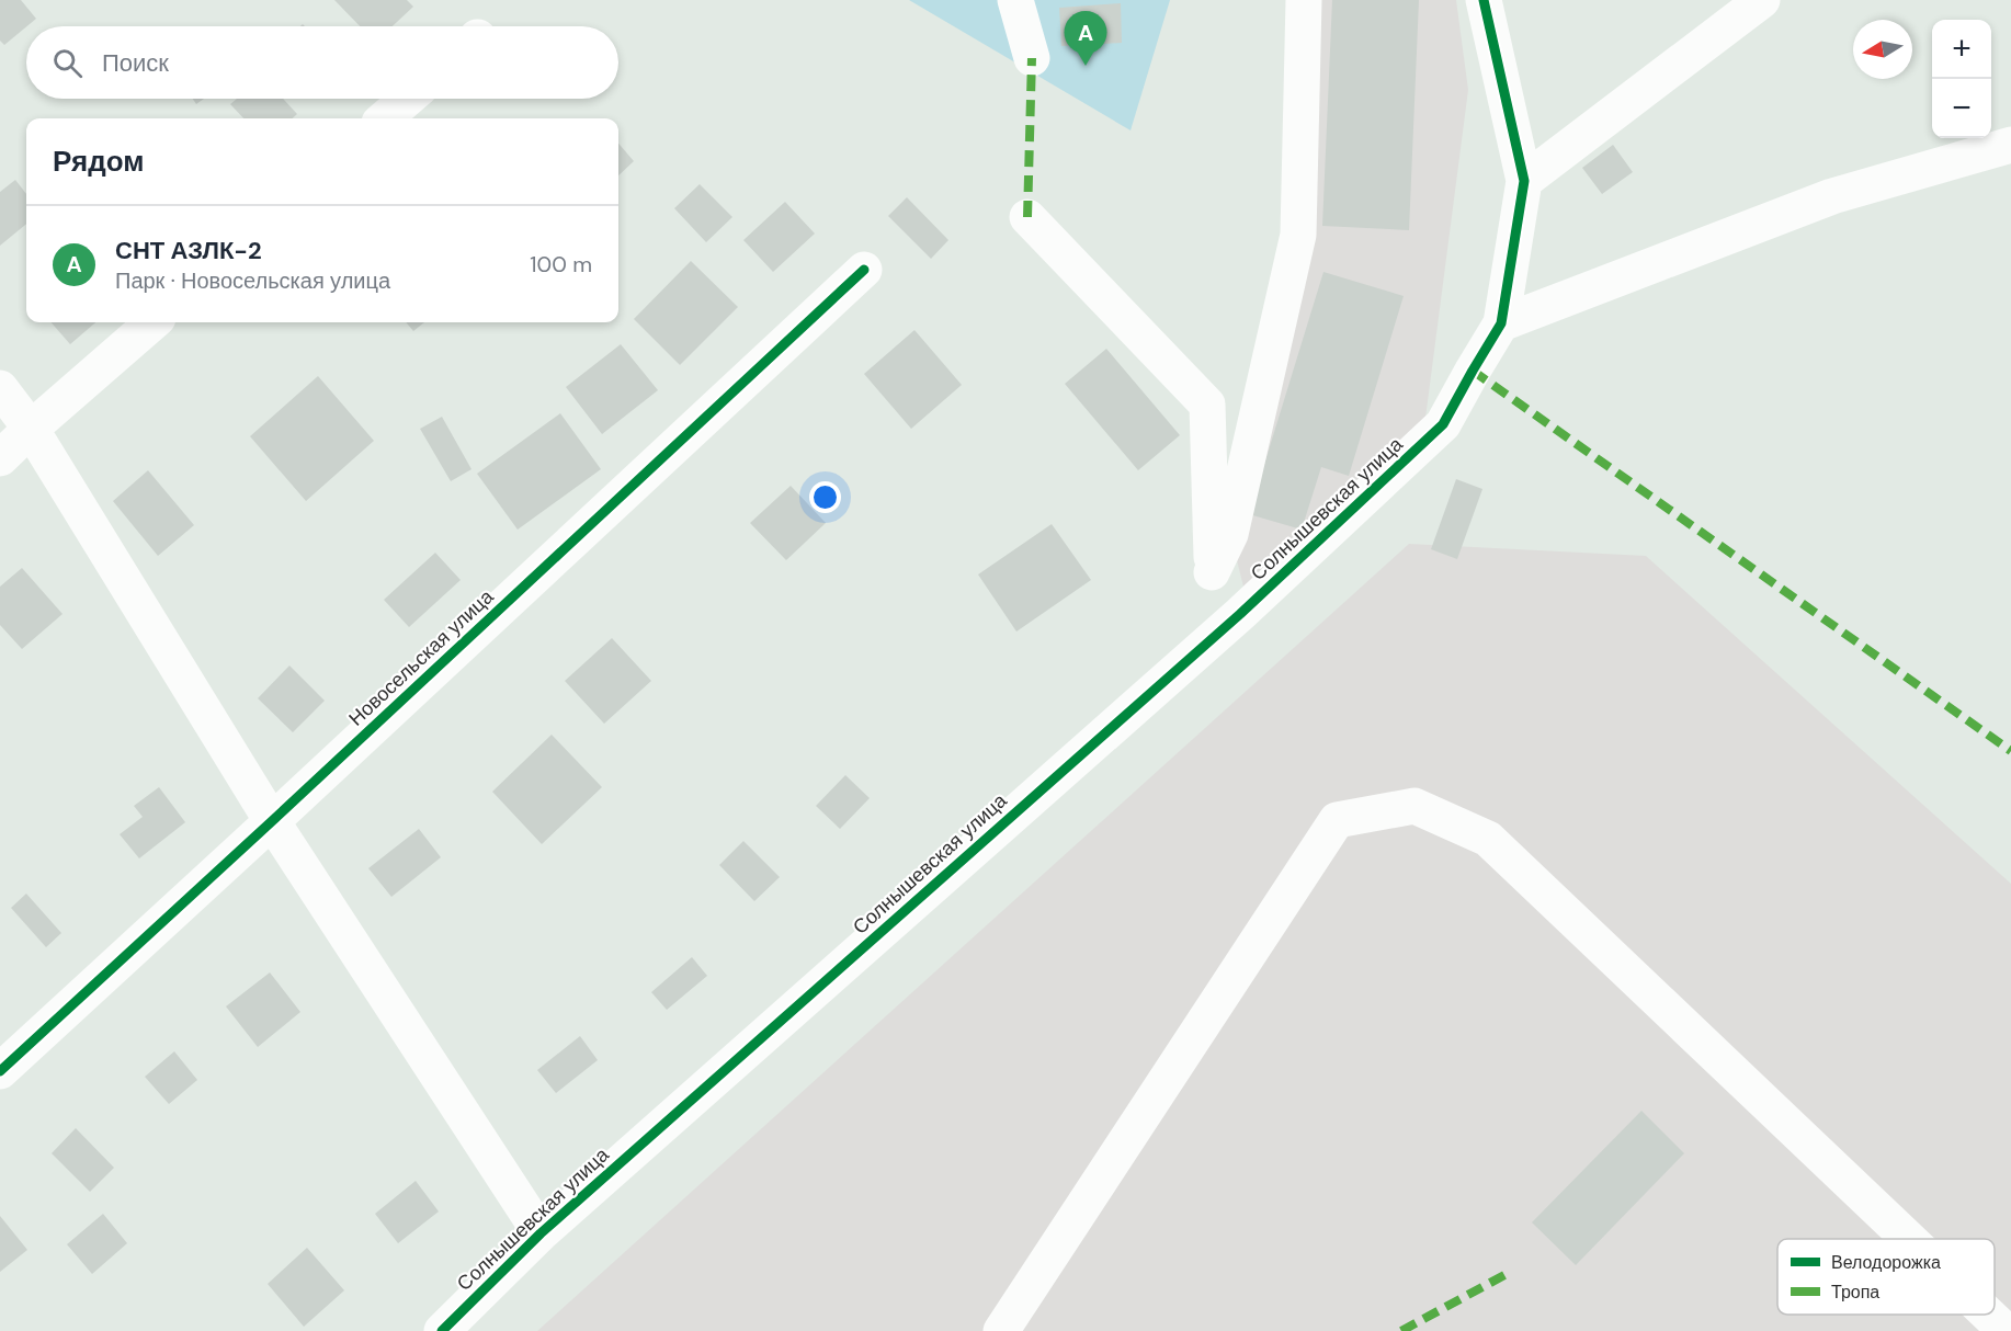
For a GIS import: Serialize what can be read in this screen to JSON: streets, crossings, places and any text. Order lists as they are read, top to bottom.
{
  "streets": {
    "street": ["Солнышевская улица", "Новосельская улица"]
  },
  "legend": ["Велодорожка", "Тропа"],
  "north": "left",
  "page": {
    "pins": "A",
    "map_buttons": ["+", "−"],
    "search": "Поиск",
    "heading": "Рядом",
    "list": [
      {
        "mark": "A",
        "name": "СНТ АЗЛК-2",
        "note": "Парк · Новосельская улица",
        "value": "100 m"
      }
    ]
  }
}
